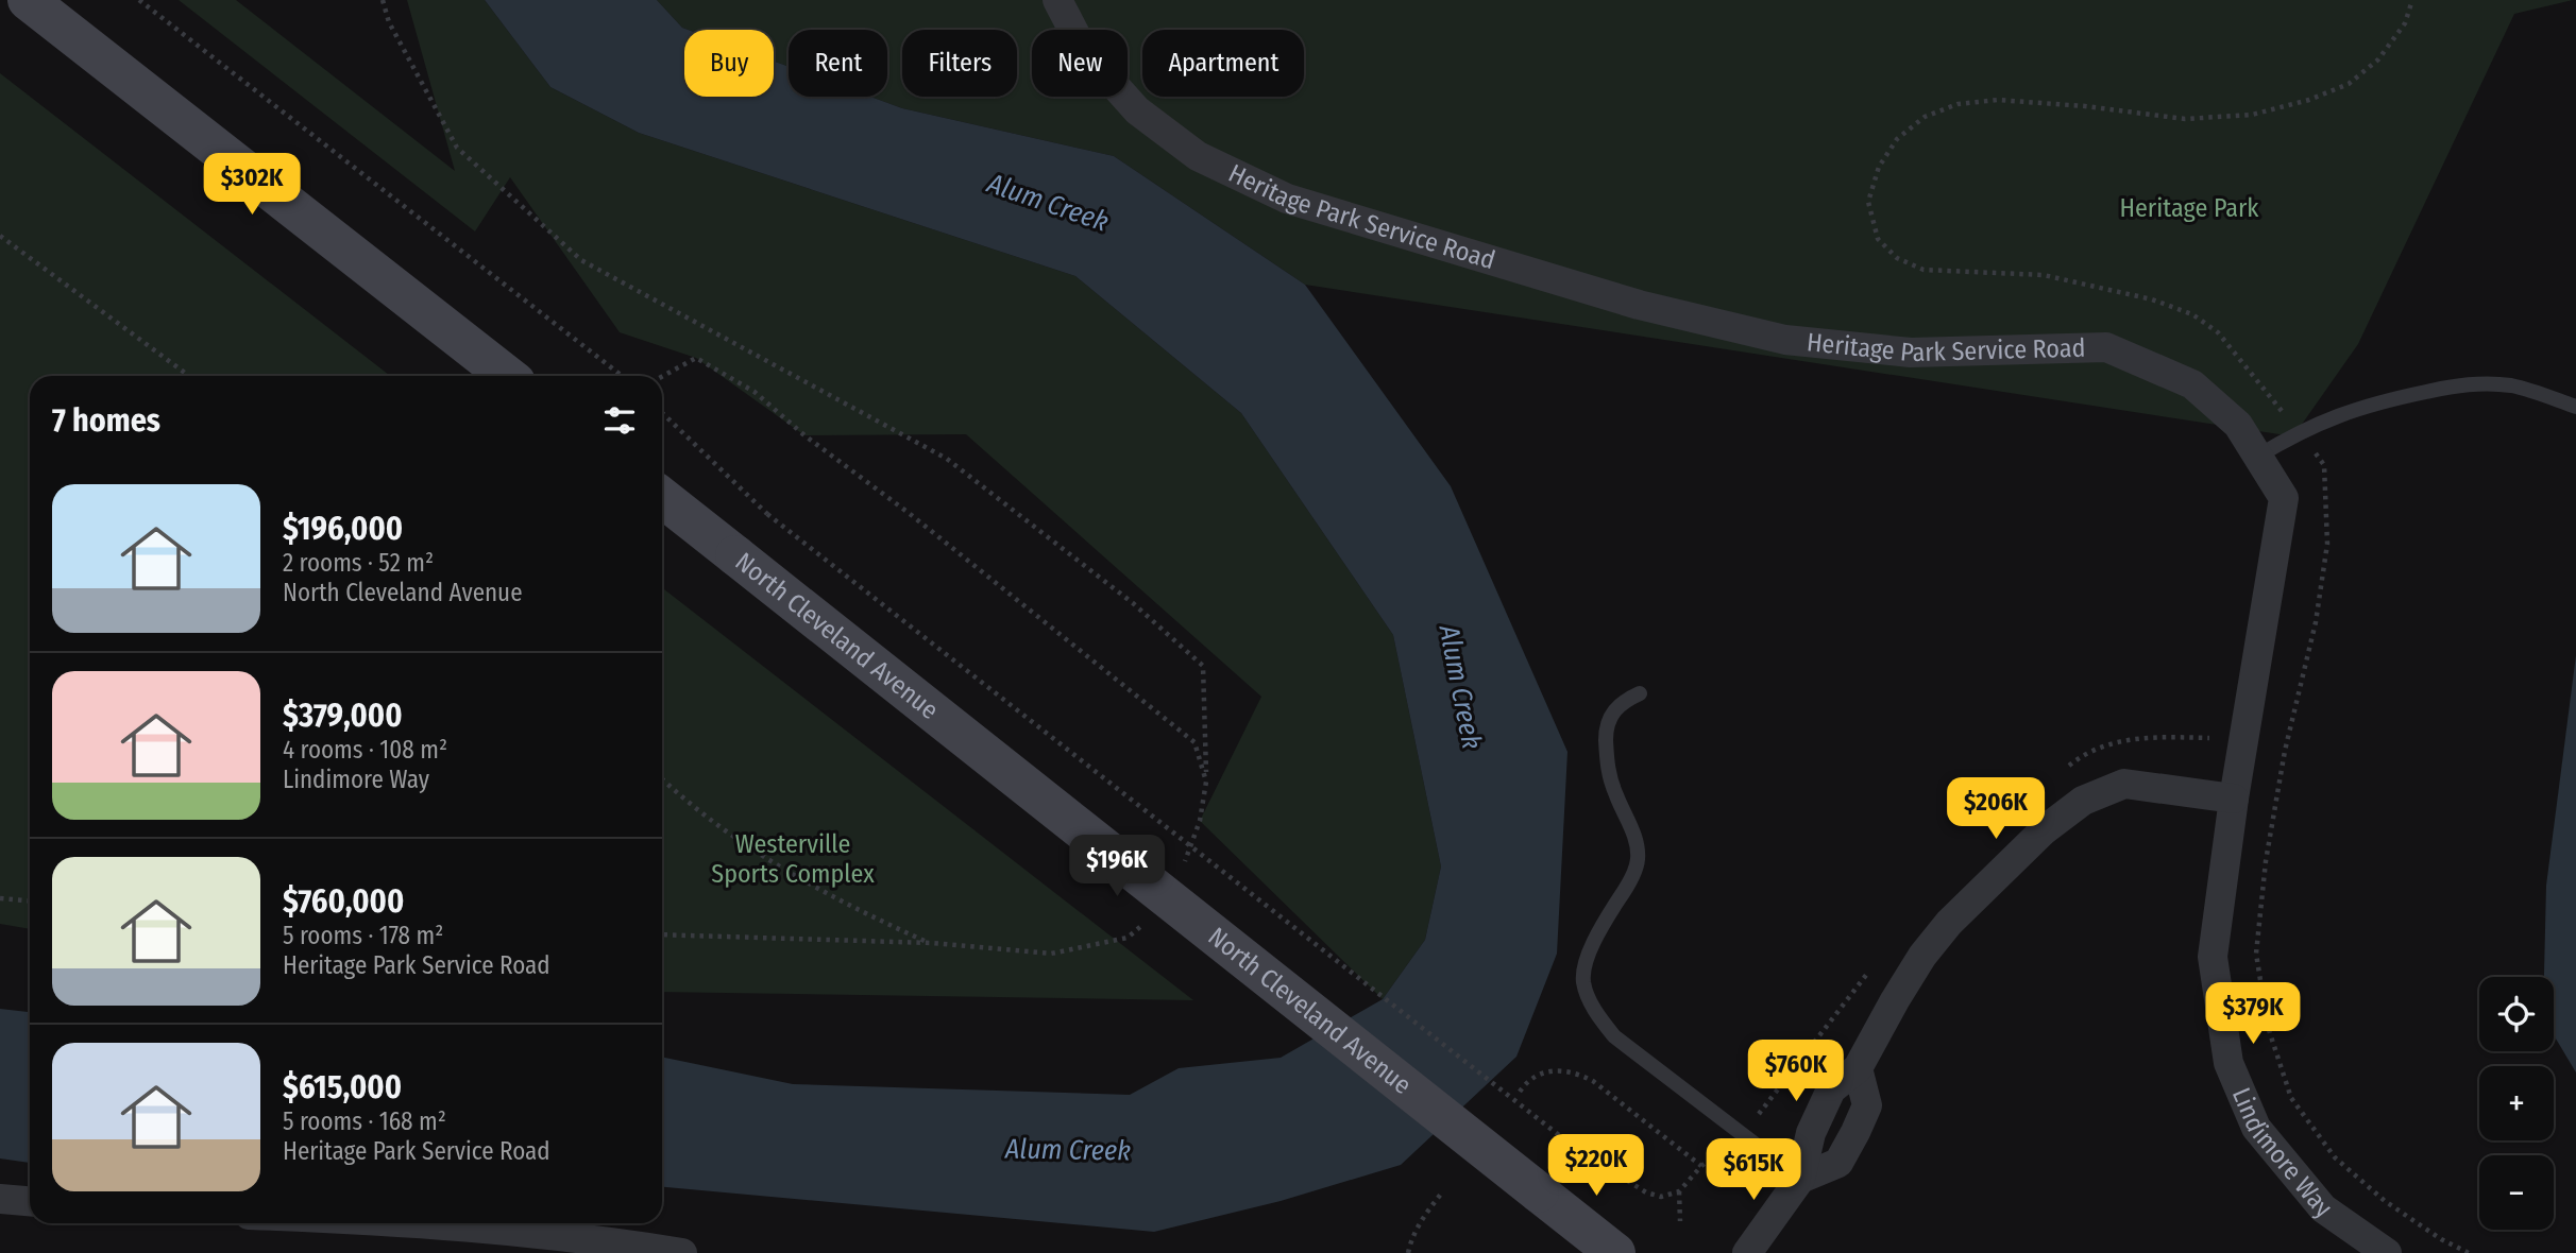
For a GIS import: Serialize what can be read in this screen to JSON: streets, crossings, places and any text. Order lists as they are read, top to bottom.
{
  "streets": {
    "main road": ["North Cleveland Avenue"],
    "street": ["Heritage Park Service Road", "Lindimore Way"]
  },
  "crossings": [
    ["Heritage Park Service Road", "Lindimore Way"]
  ],
  "water": ["Alum Creek"],
  "parks": ["Heritage Park", "Westerville Sports Complex"],
  "page": {
    "chip": [
      "Buy",
      "Rent",
      "Filters",
      "New",
      "Apartment"
    ],
    "price": [
      "$302K",
      "$206K",
      "$196K",
      "$379K",
      "$760K",
      "$220K",
      "$615K"
    ],
    "heading": "7 homes",
    "list": [
      {
        "name": "$196,000",
        "note": "2 rooms · 52 m² · North Cleveland Avenue"
      },
      {
        "name": "$379,000",
        "note": "4 rooms · 108 m² · Lindimore Way"
      },
      {
        "name": "$760,000",
        "note": "5 rooms · 178 m² · Heritage Park Service Road"
      },
      {
        "name": "$615,000",
        "note": "5 rooms · 168 m² · Heritage Park Service Road"
      }
    ],
    "map_buttons": ["+", "−"]
  }
}
